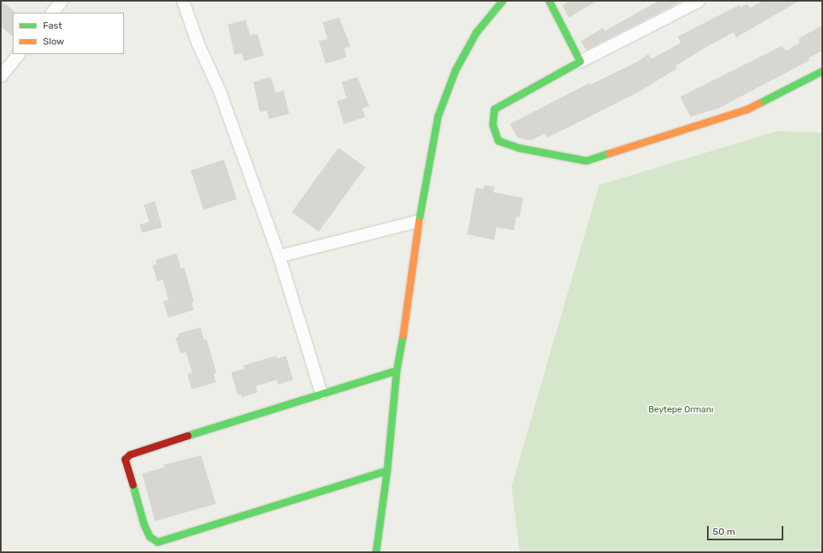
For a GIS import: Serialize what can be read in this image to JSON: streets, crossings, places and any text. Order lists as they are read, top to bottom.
{
  "parks": ["Beytepe Ormanı"],
  "legend": ["Fast", "Slow"],
  "scale_bar": "50 m"
}
